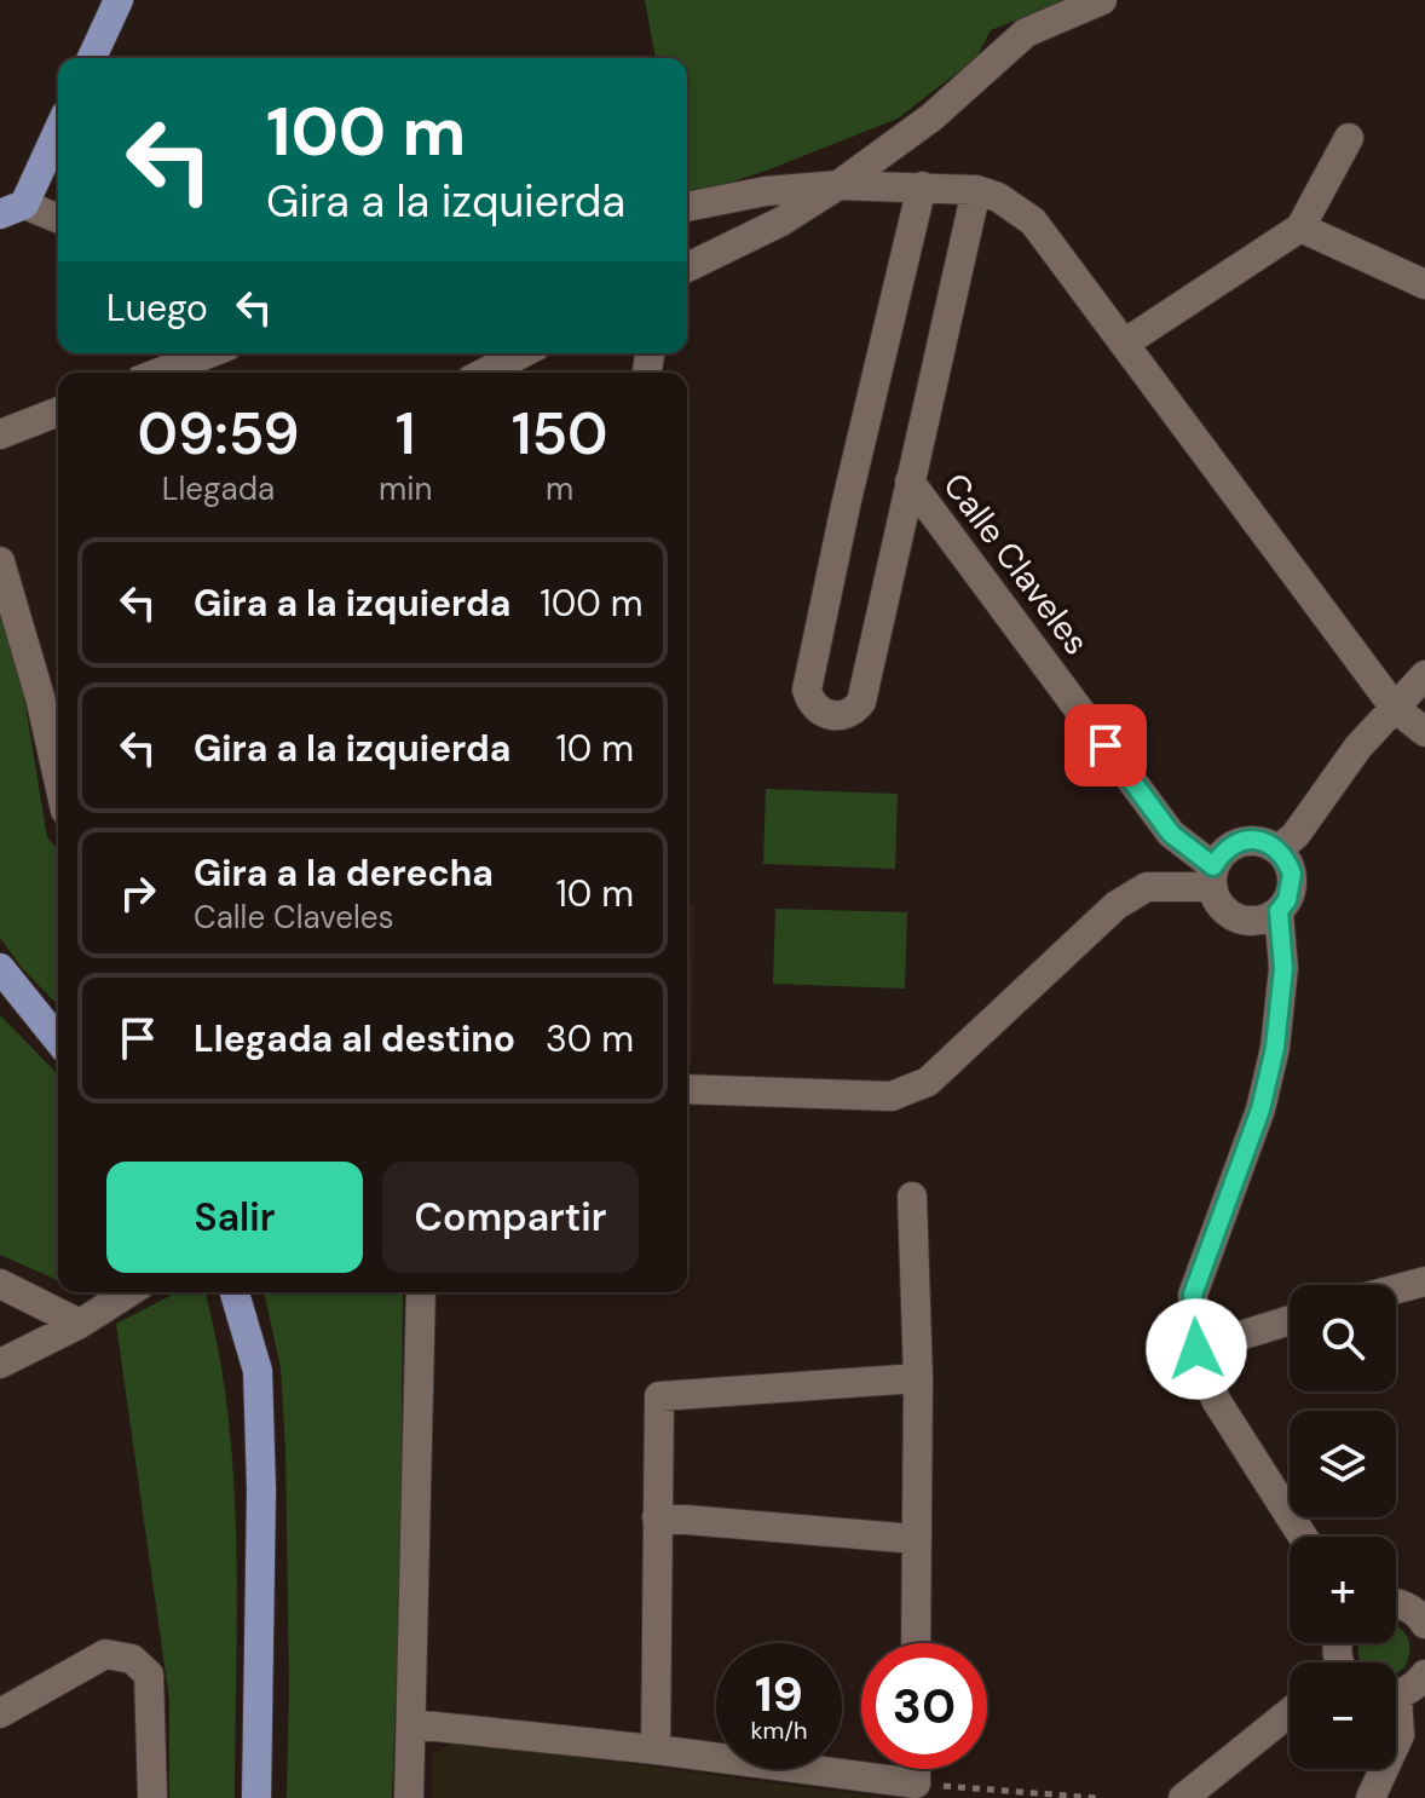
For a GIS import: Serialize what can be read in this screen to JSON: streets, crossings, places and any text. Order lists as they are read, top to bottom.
{
  "streets": {
    "street": ["Calle Claveles"]
  },
  "page": {
    "turn": ["100 m", "Gira a la izquierda"],
    "then": "Luego",
    "eta": [
      "09:59",
      "Llegada",
      "1",
      "min",
      "150",
      "m"
    ],
    "list": [
      {
        "name": "Gira a la izquierda",
        "value": "100 m"
      },
      {
        "name": "Gira a la izquierda",
        "value": "10 m"
      },
      {
        "name": "Gira a la derecha",
        "note": "Calle Claveles",
        "value": "10 m"
      },
      {
        "name": "Llegada al destino",
        "value": "30 m"
      }
    ],
    "buttons": ["Salir", "Compartir"],
    "map_buttons": ["+", "−"],
    "speed": "19 km/h",
    "limit": "30"
  }
}
